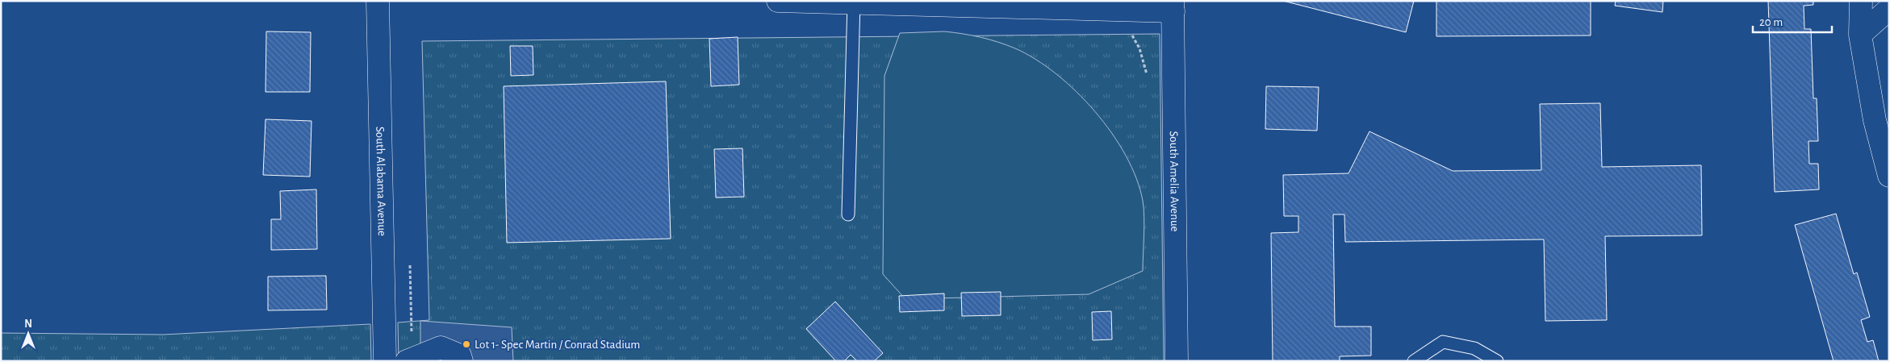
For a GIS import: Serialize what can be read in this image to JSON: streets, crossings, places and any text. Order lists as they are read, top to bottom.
{
  "streets": {
    "street": ["South Amelia Avenue", "South Alabama Avenue"]
  },
  "places": ["Lot 1- Spec Martin / Conrad Stadium"],
  "scale_bar": "20 m",
  "north": "top"
}
